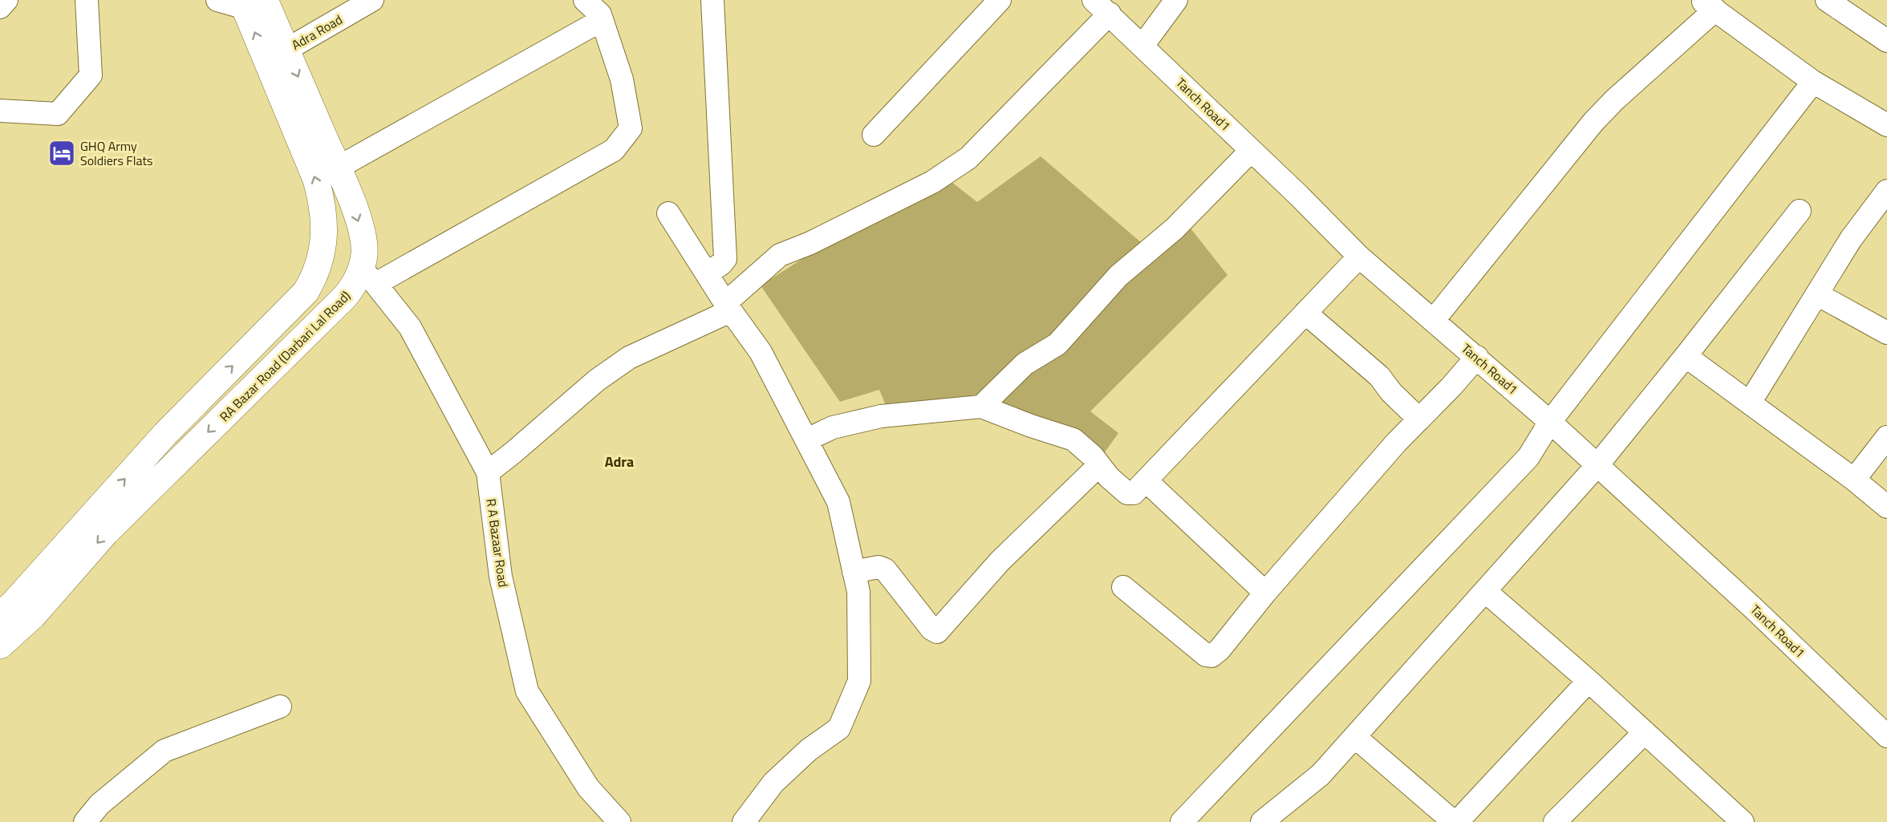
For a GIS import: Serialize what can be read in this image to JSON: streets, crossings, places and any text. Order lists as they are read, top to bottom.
{
  "streets": {
    "main road": ["RA Bazar Road (Darbari Lal Road)"],
    "street": ["Adra Road", "Tanch Road1", "R A Bazaar Road"]
  },
  "crossings": [
    ["Adra Road", "RA Bazar Road (Darbari Lal Road)"],
    ["RA Bazar Road (Darbari Lal Road)", "R A Bazaar Road"]
  ],
  "one_way": ["RA Bazar Road (Darbari Lal Road)"],
  "districts": ["Adra"],
  "places": {
    "hotel": ["GHQ Army Soldiers Flats"]
  }
}
